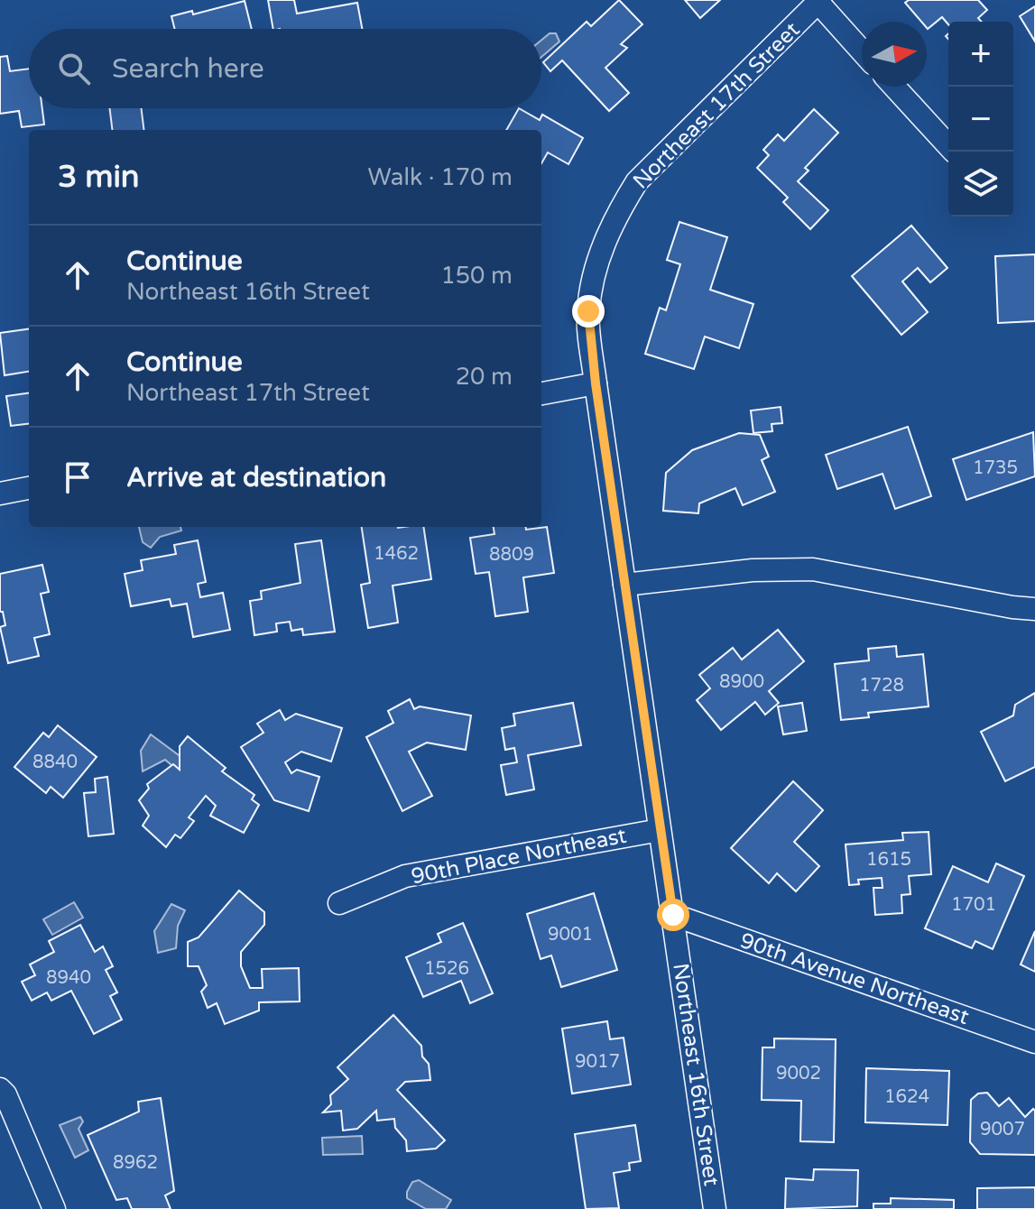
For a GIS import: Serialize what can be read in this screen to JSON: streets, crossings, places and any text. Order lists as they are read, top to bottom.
{
  "streets": {
    "street": [
      "Northeast 17th Street",
      "90th Place Northeast",
      "90th Avenue Northeast",
      "Northeast 16th Street"
    ]
  },
  "crossings": [
    ["Northeast 17th Street", "Northeast 16th Street"],
    ["90th Place Northeast", "Northeast 16th Street"],
    ["90th Avenue Northeast", "Northeast 16th Street"]
  ],
  "house_numbers": [
    "1735",
    "1462",
    "8809",
    "8900",
    "1728",
    "8840",
    "1615",
    "1701",
    "9001",
    "1526",
    "8940",
    "9017",
    "9002",
    "1624",
    "9007",
    "8962"
  ],
  "north": "right",
  "page": {
    "map_buttons": ["+", "−"],
    "search": "Search here",
    "heading": ["3 min", "Walk · 170 m"],
    "list": [
      ["Continue", "Northeast 16th Street", "150 m"],
      ["Continue", "Northeast 17th Street", "20 m"],
      "Arrive at destination"
    ]
  }
}
